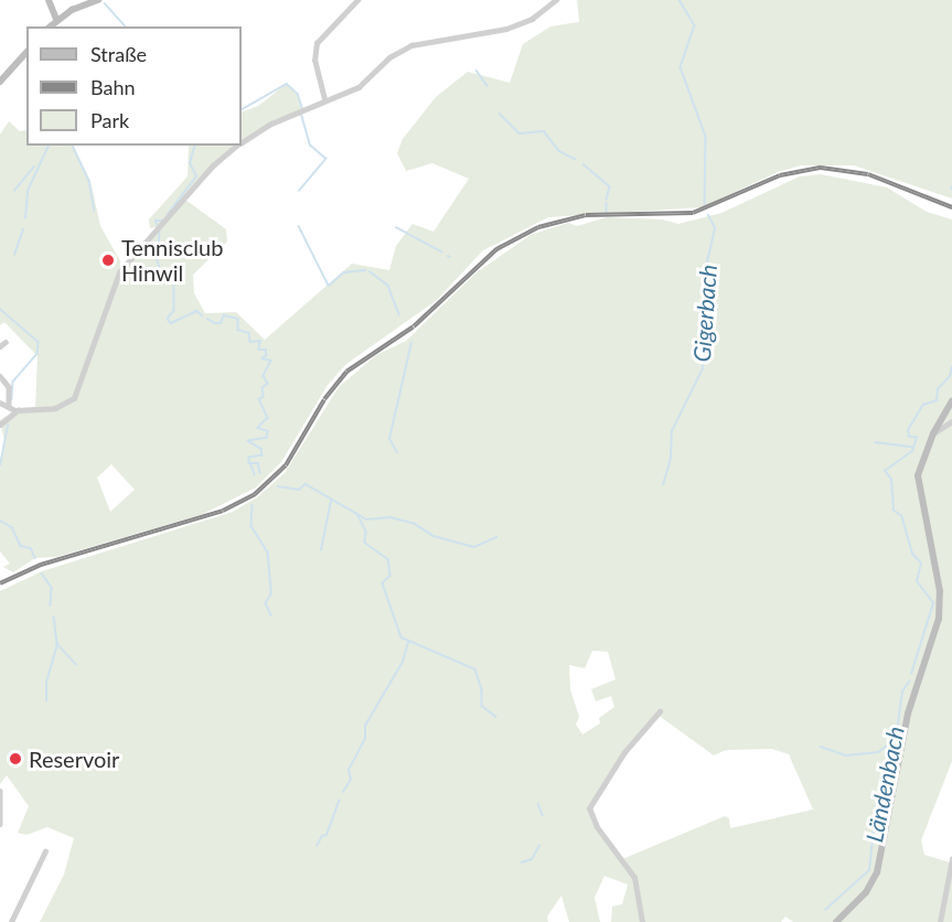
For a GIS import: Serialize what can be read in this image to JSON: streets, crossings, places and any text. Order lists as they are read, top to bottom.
{
  "water": ["Gigerbach", "Ländenbach"],
  "places": ["Tennisclub Hinwil", "Reservoir"],
  "legend": ["Straße", "Bahn", "Park"]
}
